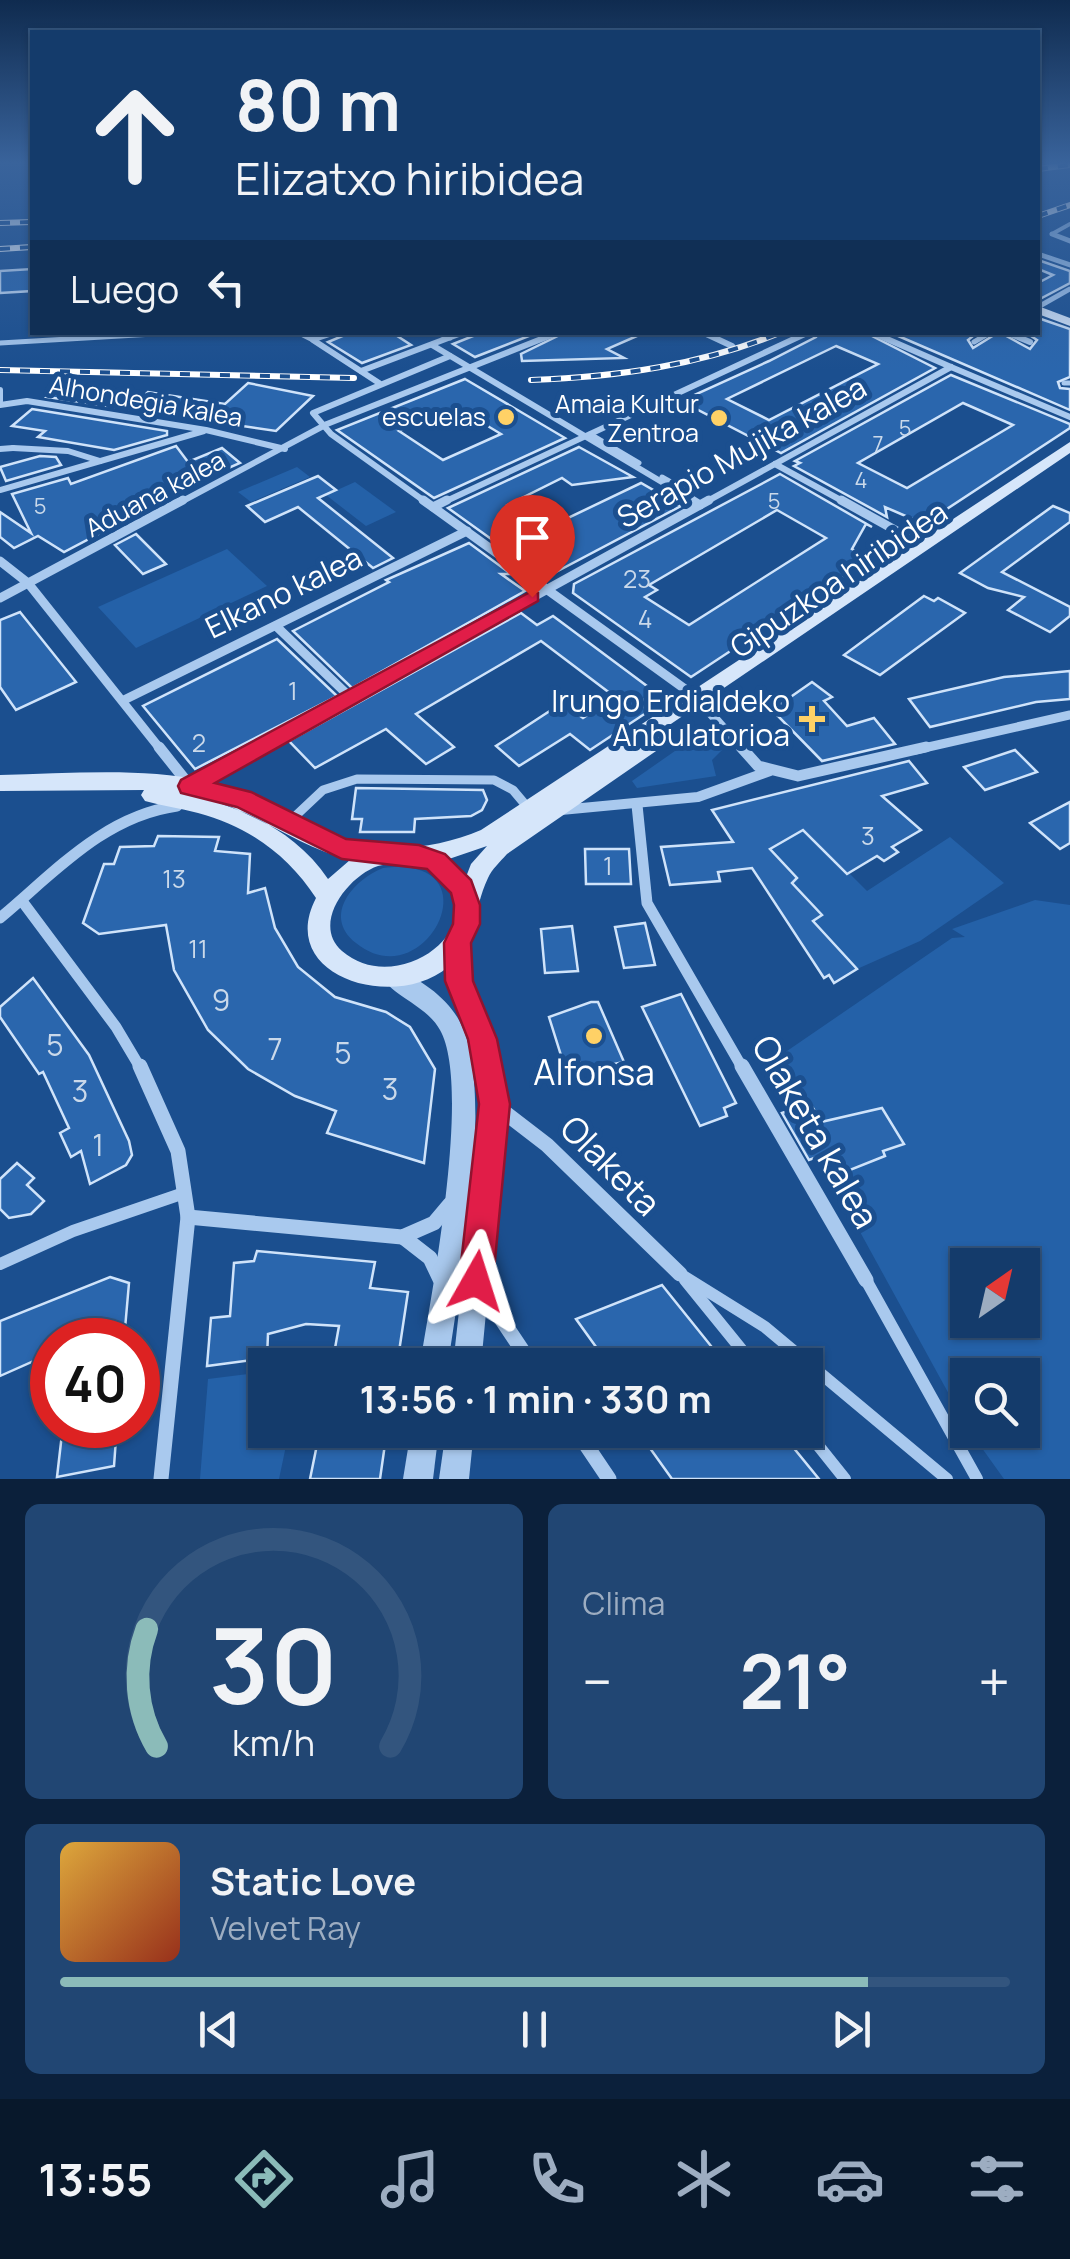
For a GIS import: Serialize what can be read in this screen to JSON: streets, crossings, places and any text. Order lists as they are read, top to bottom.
{
  "streets": {
    "main road": ["Gipuzkoa hiribidea"],
    "street": [
      "Alhondegia kalea",
      "Serapio Mujika kalea",
      "Aduana kalea",
      "Elkano kalea",
      "Olaketa kalea",
      "Olaketa"
    ]
  },
  "crossings": [
    ["Alhondegia kalea", "Aduana kalea"]
  ],
  "places": {
    "other": ["escuelas", "Amaia Kultur Zentroa", "Alfonsa"],
    "health": ["Irungo Erdialdeko Anbulatorioa"]
  },
  "house_numbers": [
    "5",
    "7",
    "4",
    "5",
    "5",
    "23",
    "4",
    "1",
    "2",
    "3",
    "1",
    "13",
    "11",
    "9",
    "5",
    "7",
    "5",
    "3",
    "3",
    "1"
  ],
  "north": "top right",
  "page": {
    "turn": ["80 m", "Elizatxo hiribidea"],
    "then": "Luego",
    "limit": "40",
    "trip": "13:56 · 1 min · 330 m",
    "tile": "Clima",
    "heat": ["−", "21°", "+"],
    "song": ["Static Love", "Velvet Ray"],
    "tabs": "13:55",
    "gauge": ["30", "km/h"]
  }
}
